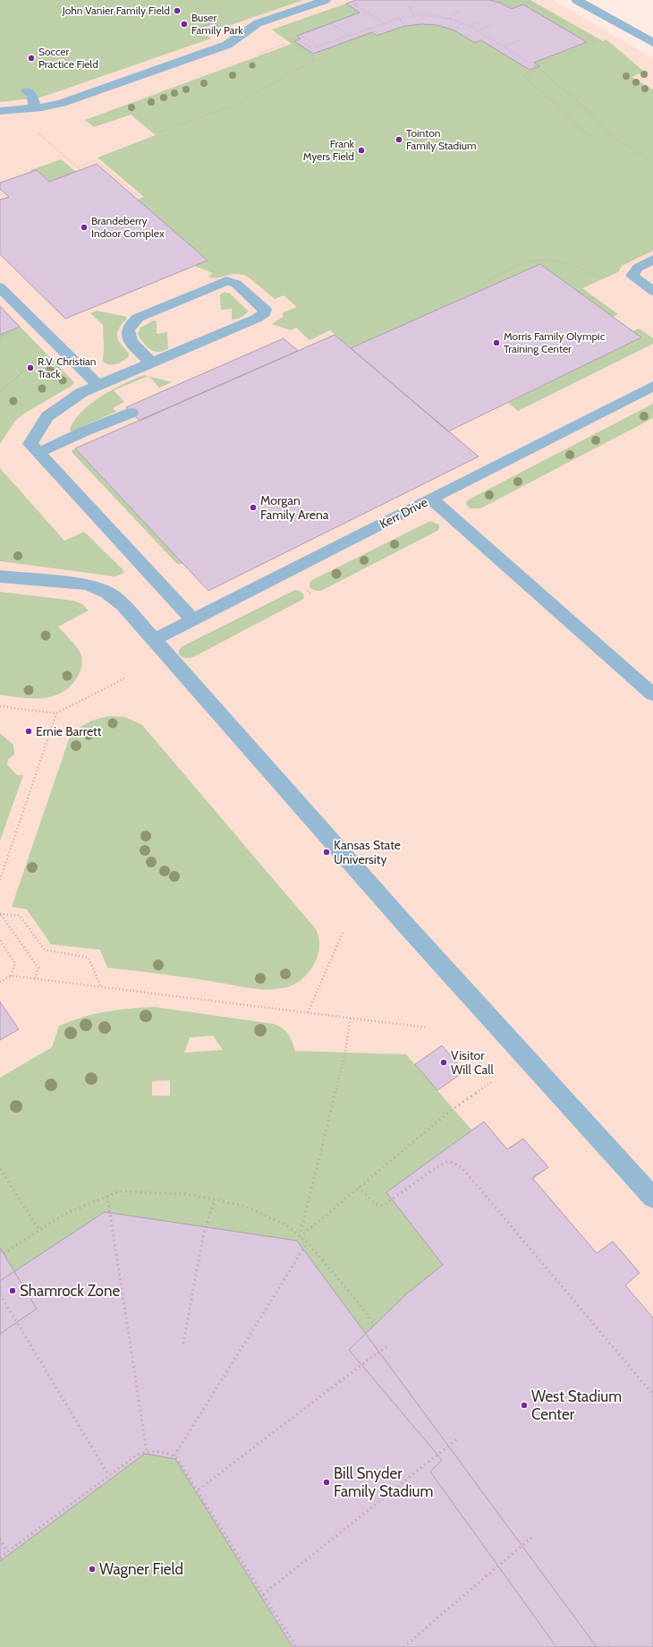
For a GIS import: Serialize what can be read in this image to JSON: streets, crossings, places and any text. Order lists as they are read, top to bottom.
{
  "streets": {
    "lane": ["Kerr Drive"]
  },
  "places": [
    "John Vanier Family Field",
    "Buser Family Park",
    "Soccer Practice Field",
    "Tointon Family Stadium",
    "Frank Myers Field",
    "Brandeberry Indoor Complex",
    "Morris Family Olympic Training Center",
    "R.V. Christian Track",
    "Morgan Family Arena",
    "Ernie Barrett",
    "Kansas State University",
    "Visitor Will Call",
    "Shamrock Zone",
    "West Stadium Center",
    "Bill Snyder Family Stadium",
    "Wagner Field"
  ]
}
